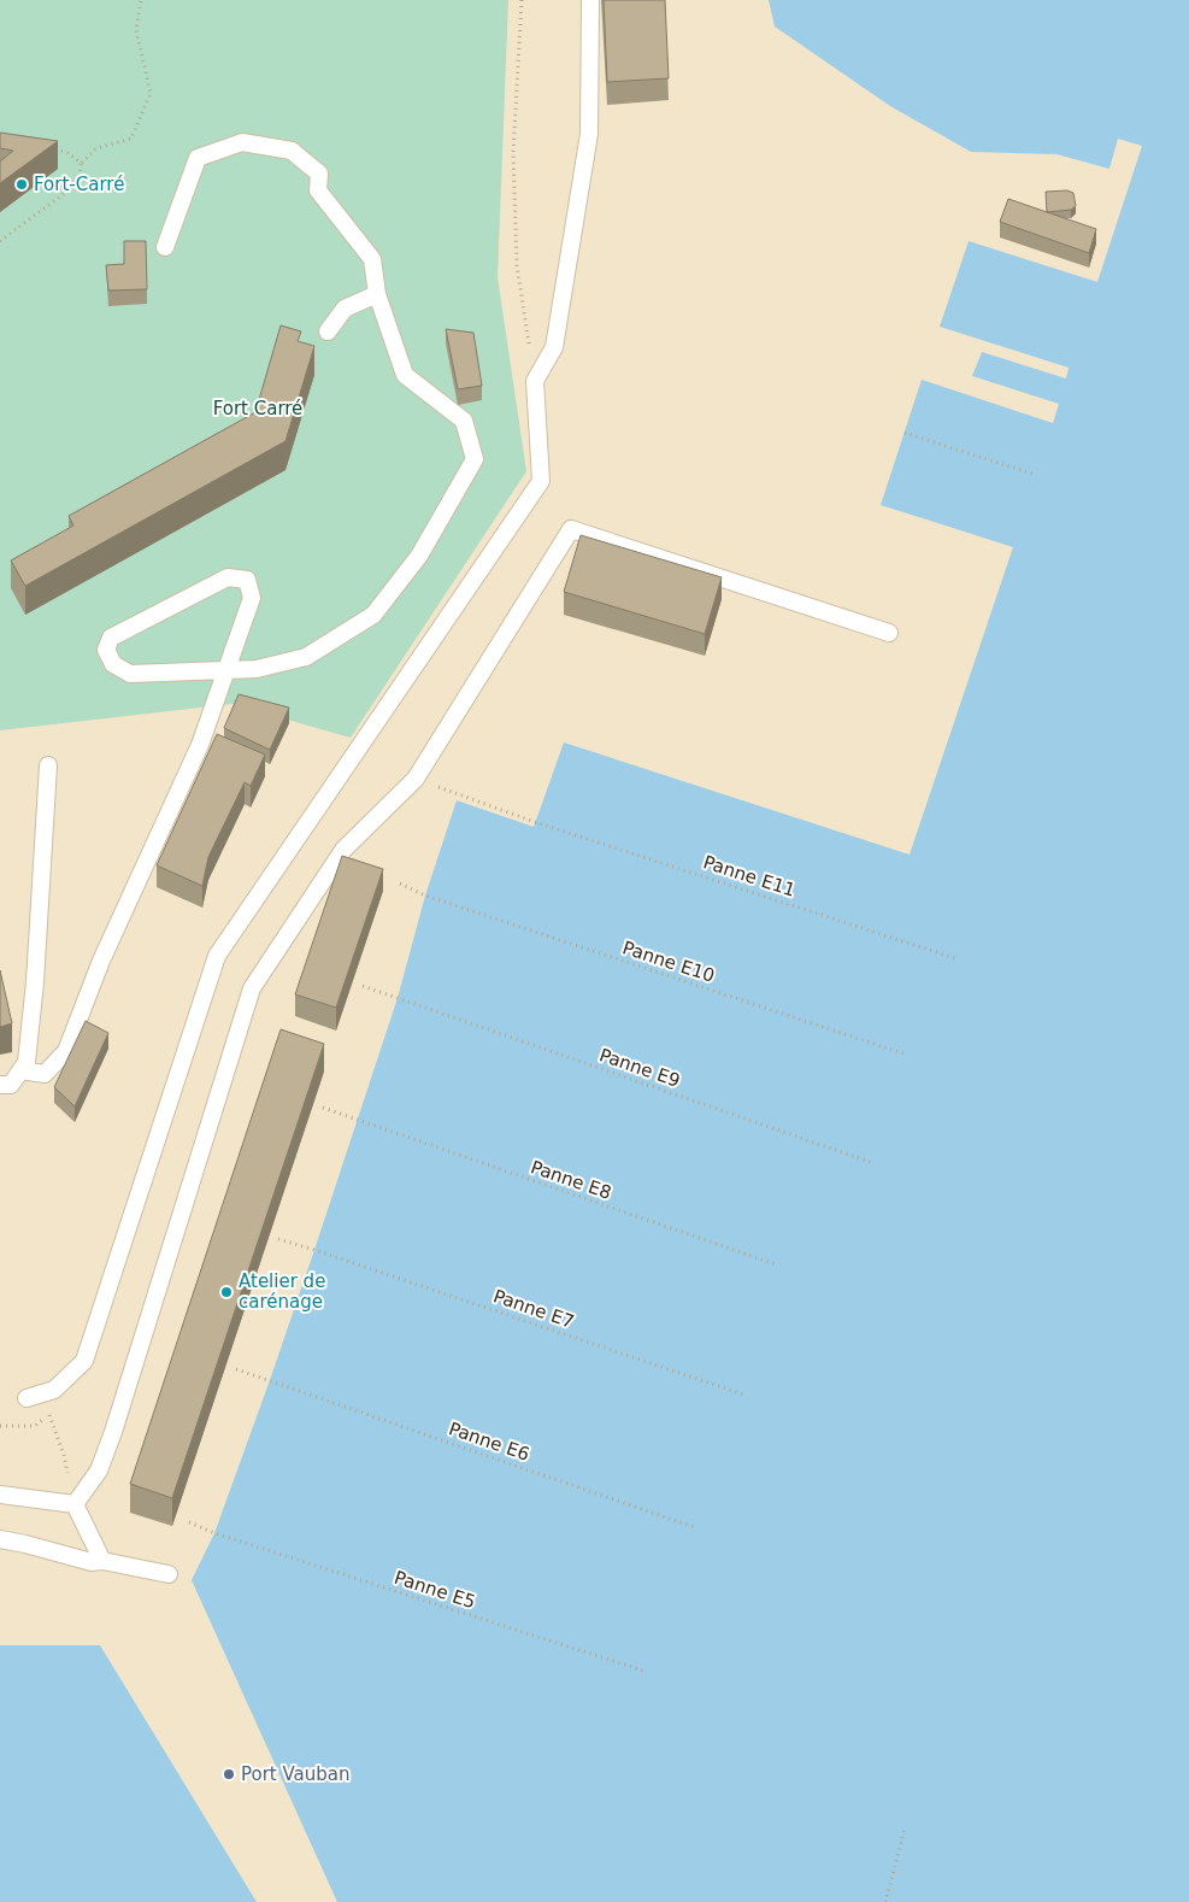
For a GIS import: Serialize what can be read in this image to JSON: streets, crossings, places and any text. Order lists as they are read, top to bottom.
{
  "streets": {
    "path": [
      "Panne E11",
      "Panne E10",
      "Panne E9",
      "Panne E8",
      "Panne E7",
      "Panne E6",
      "Panne E5"
    ]
  },
  "parks": ["Fort Carré"],
  "places": ["Fort-Carré", "Atelier de carénage", "Port Vauban"]
}
